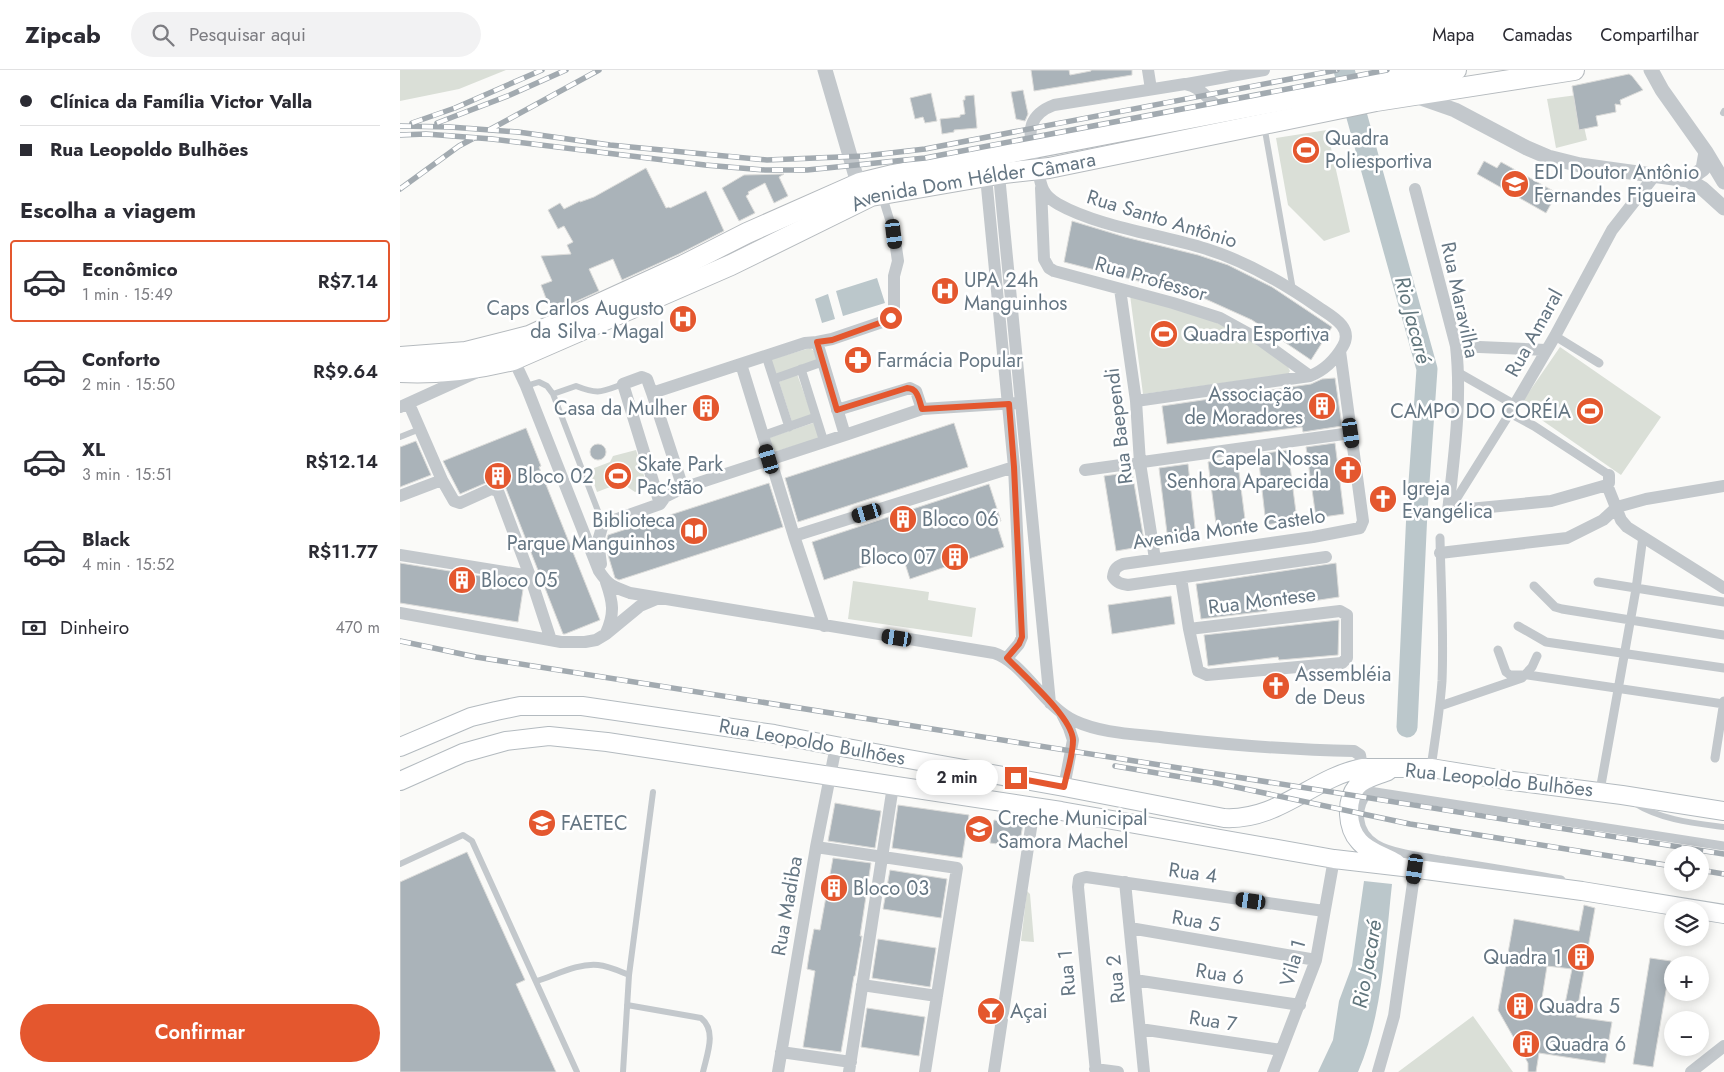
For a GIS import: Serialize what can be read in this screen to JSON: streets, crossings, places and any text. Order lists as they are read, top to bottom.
{
  "streets": {
    "main road": ["Avenida Dom Hélder Câmara", "Rua Leopoldo Bulhões"],
    "street": [
      "Rua Santo Antônio",
      "Rua Professor",
      "Rua Maravilha",
      "Rua Amaral",
      "Rua Baependi",
      "Avenida Monte Castelo",
      "Rua Montese",
      "Rua 4",
      "Rua Madiba",
      "Rua 5",
      "Vila 1",
      "Rua 1",
      "Rua 6",
      "Rua 2",
      "Rua 7"
    ]
  },
  "crossings": [
    ["Avenida Dom Hélder Câmara", "Rua Santo Antônio"],
    ["Avenida Dom Hélder Câmara", "Rua Professor"],
    ["Rua Santo Antônio", "Rua Professor"],
    ["Rua Santo Antônio", "Avenida Monte Castelo"],
    ["Rua Professor", "Rua Baependi"],
    ["Rua Maravilha", "Rua Amaral"],
    ["Rua Baependi", "Avenida Monte Castelo"],
    ["Rua Leopoldo Bulhões", "Rua Madiba"],
    ["Rua Leopoldo Bulhões", "Vila 1"],
    ["Rua 4", "Vila 1"],
    ["Rua 4", "Rua 1"],
    ["Rua 4", "Rua 2"],
    ["Rua 5", "Vila 1"],
    ["Rua 5", "Rua 2"],
    ["Vila 1", "Rua 6"],
    ["Vila 1", "Rua 7"],
    ["Rua 6", "Rua 2"],
    ["Rua 2", "Rua 7"]
  ],
  "water": ["Rio Jacaré"],
  "places": {
    "sports": [
      "Quadra Poliesportiva",
      "Quadra Esportiva",
      "CAMPO DO CORÉIA",
      "Skate Park Pac'stão"
    ],
    "school or university": ["EDI Doutor Antônio Fernandes Figueira", "FAETEC", "Creche Municipal Samora Machel"],
    "hospital": ["UPA 24h Manguinhos", "Caps Carlos Augusto da Silva - Magal"],
    "pharmacy": ["Farmácia Popular"],
    "building": [
      "Associação de Moradores",
      "Casa da Mulher",
      "Bloco 02",
      "Bloco 06",
      "Bloco 07",
      "Bloco 05",
      "Bloco 03",
      "Quadra 1",
      "Quadra 5",
      "Quadra 6"
    ],
    "church": ["Capela Nossa Senhora Aparecida", "Igreja Evangélica", "Assembléia de Deus"],
    "library": ["Biblioteca Parque Manguinhos"],
    "bar": ["Açai"]
  },
  "page": {
    "header": "Zipcab",
    "search": "Pesquisar aqui",
    "nav": ["Mapa", "Camadas", "Compartilhar"],
    "banner": ["Clínica da Família Victor Valla", "Rua Leopoldo Bulhões"],
    "heading": "Escolha a viagem",
    "list": [
      {
        "name": "Econômico",
        "note": "1 min · 15:49",
        "value": "R$7.14"
      },
      {
        "name": "Conforto",
        "note": "2 min · 15:50",
        "value": "R$9.64"
      },
      {
        "name": "XL",
        "note": "3 min · 15:51",
        "value": "R$12.14"
      },
      {
        "name": "Black",
        "note": "4 min · 15:52",
        "value": "R$11.77"
      }
    ],
    "pay": ["Dinheiro", "470 m"],
    "bubble": "2 min",
    "map_buttons": ["+", "−"],
    "buttons": "Confirmar"
  }
}
